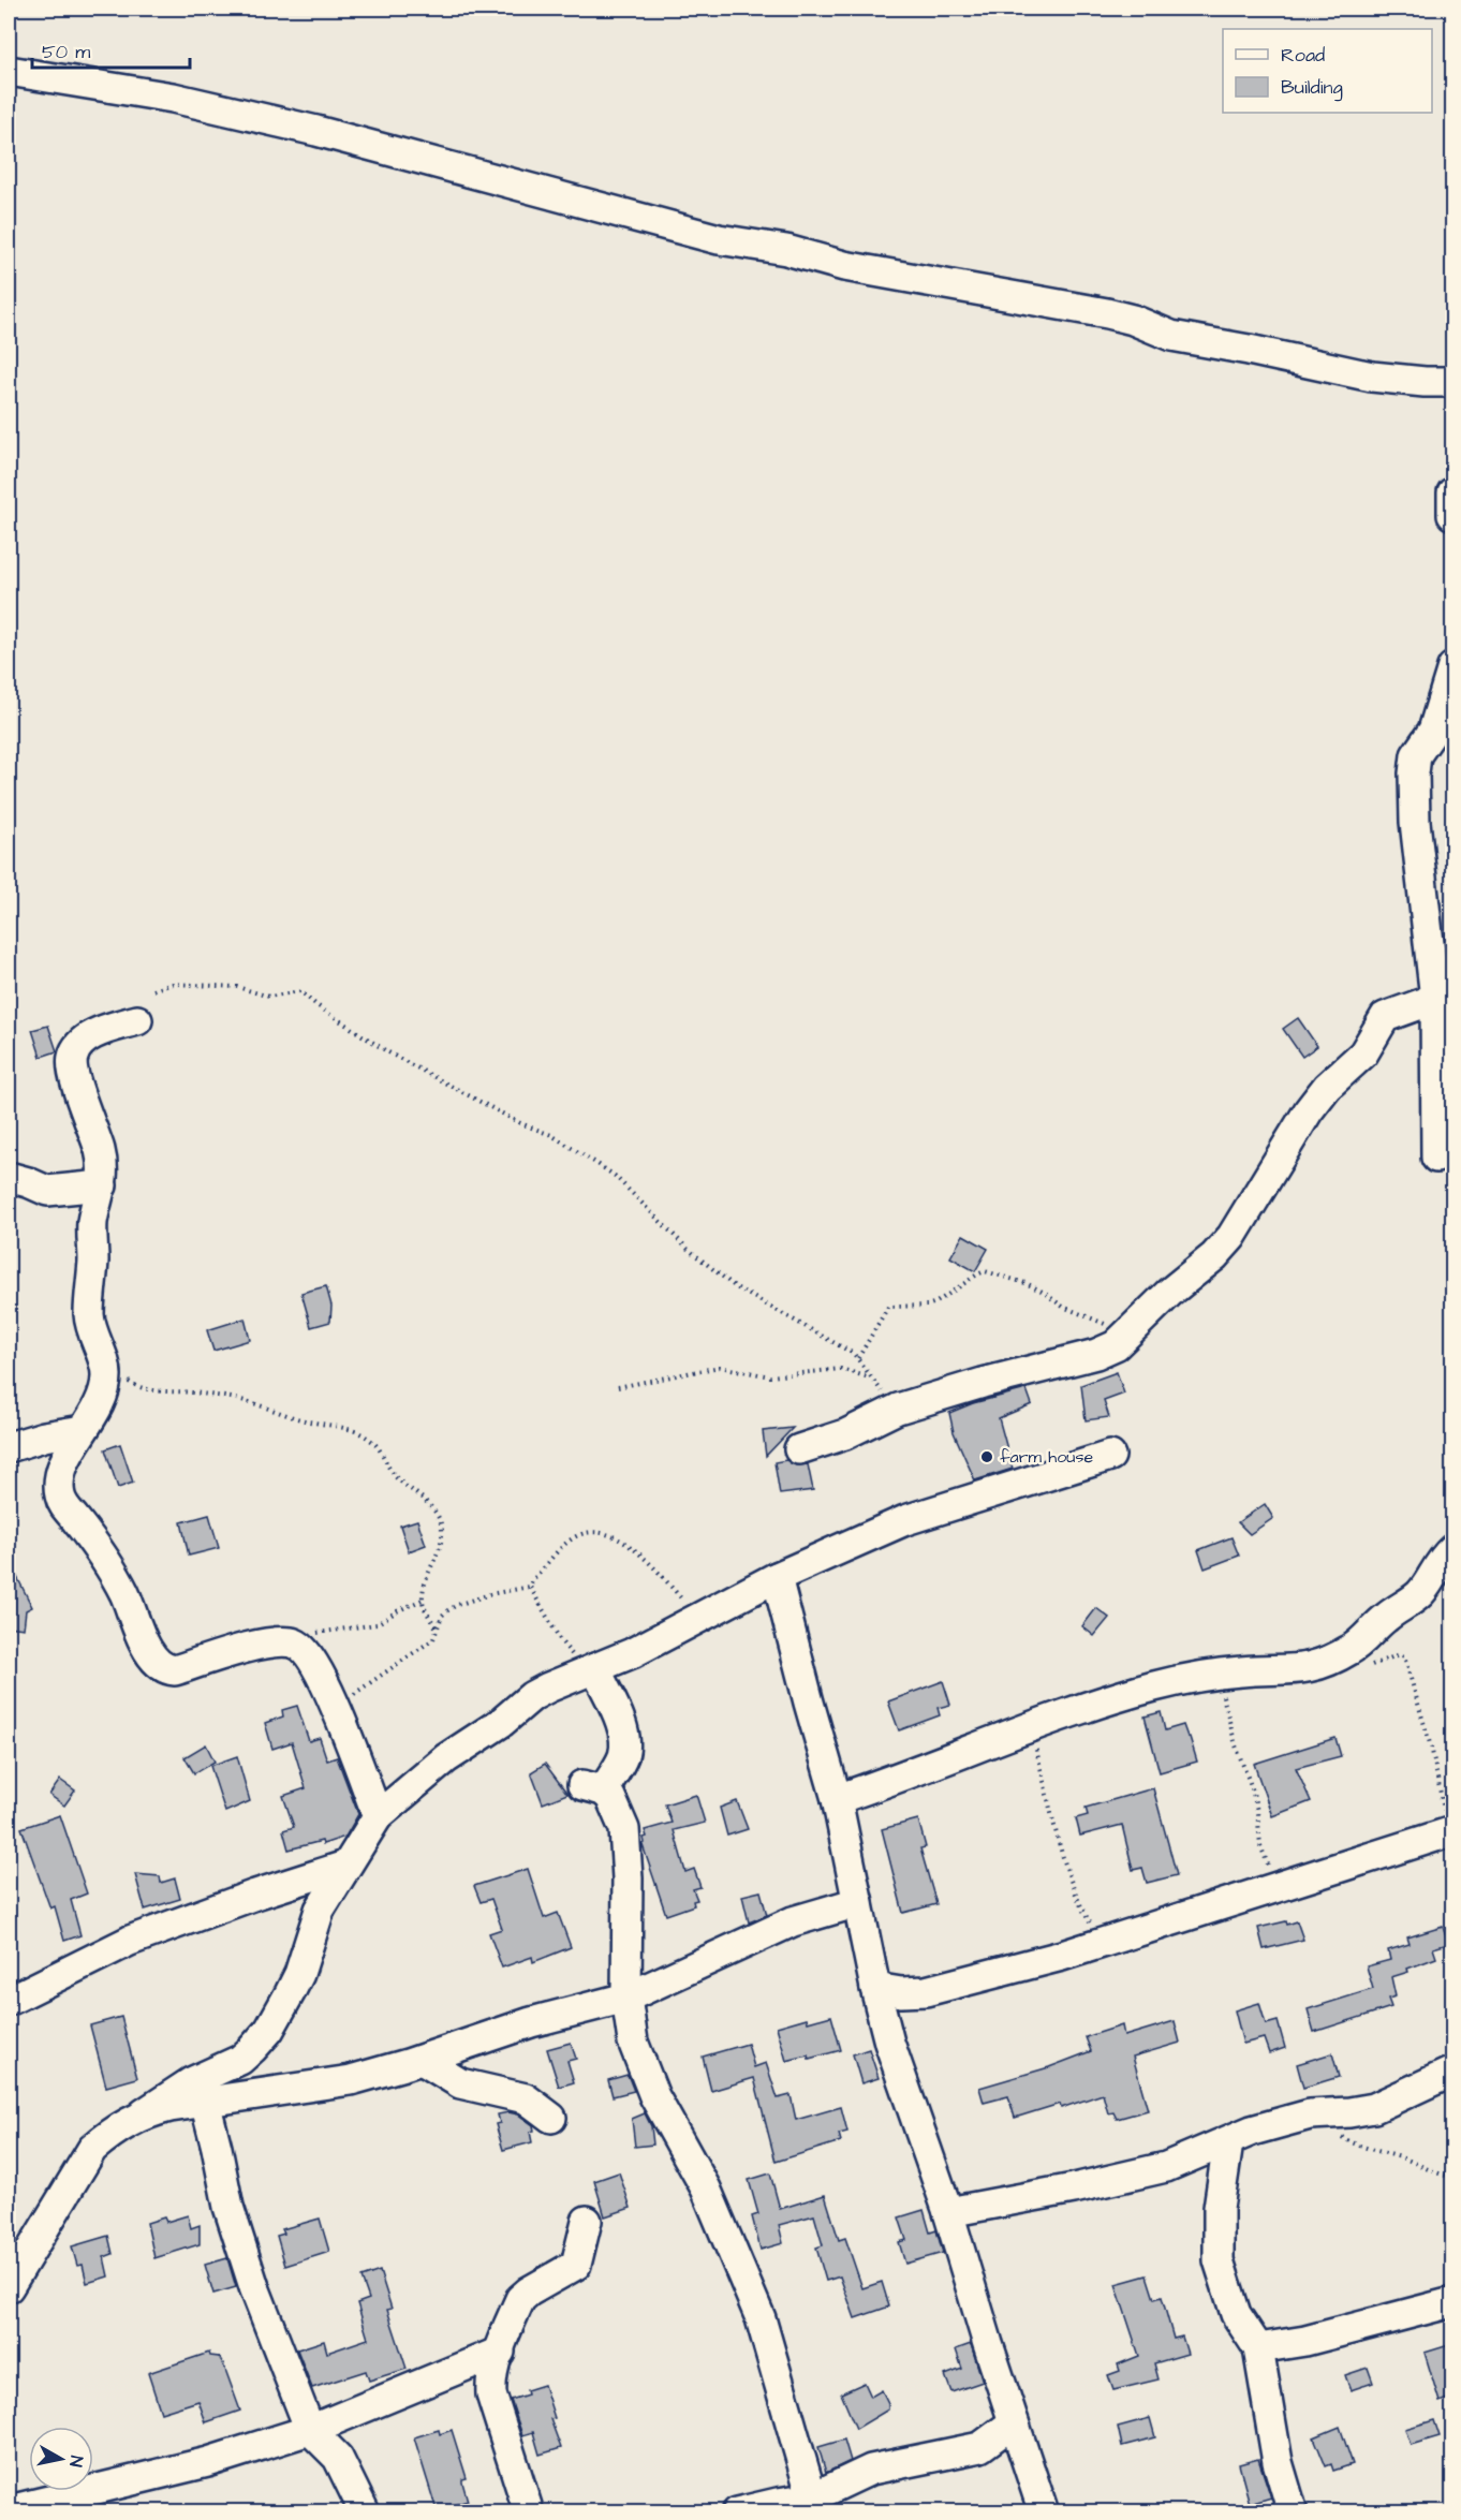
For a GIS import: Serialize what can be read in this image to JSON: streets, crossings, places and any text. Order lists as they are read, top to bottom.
{
  "places": ["farm house"],
  "legend": ["Road", "Building"],
  "scale_bar": "50 m",
  "north": "right"
}
